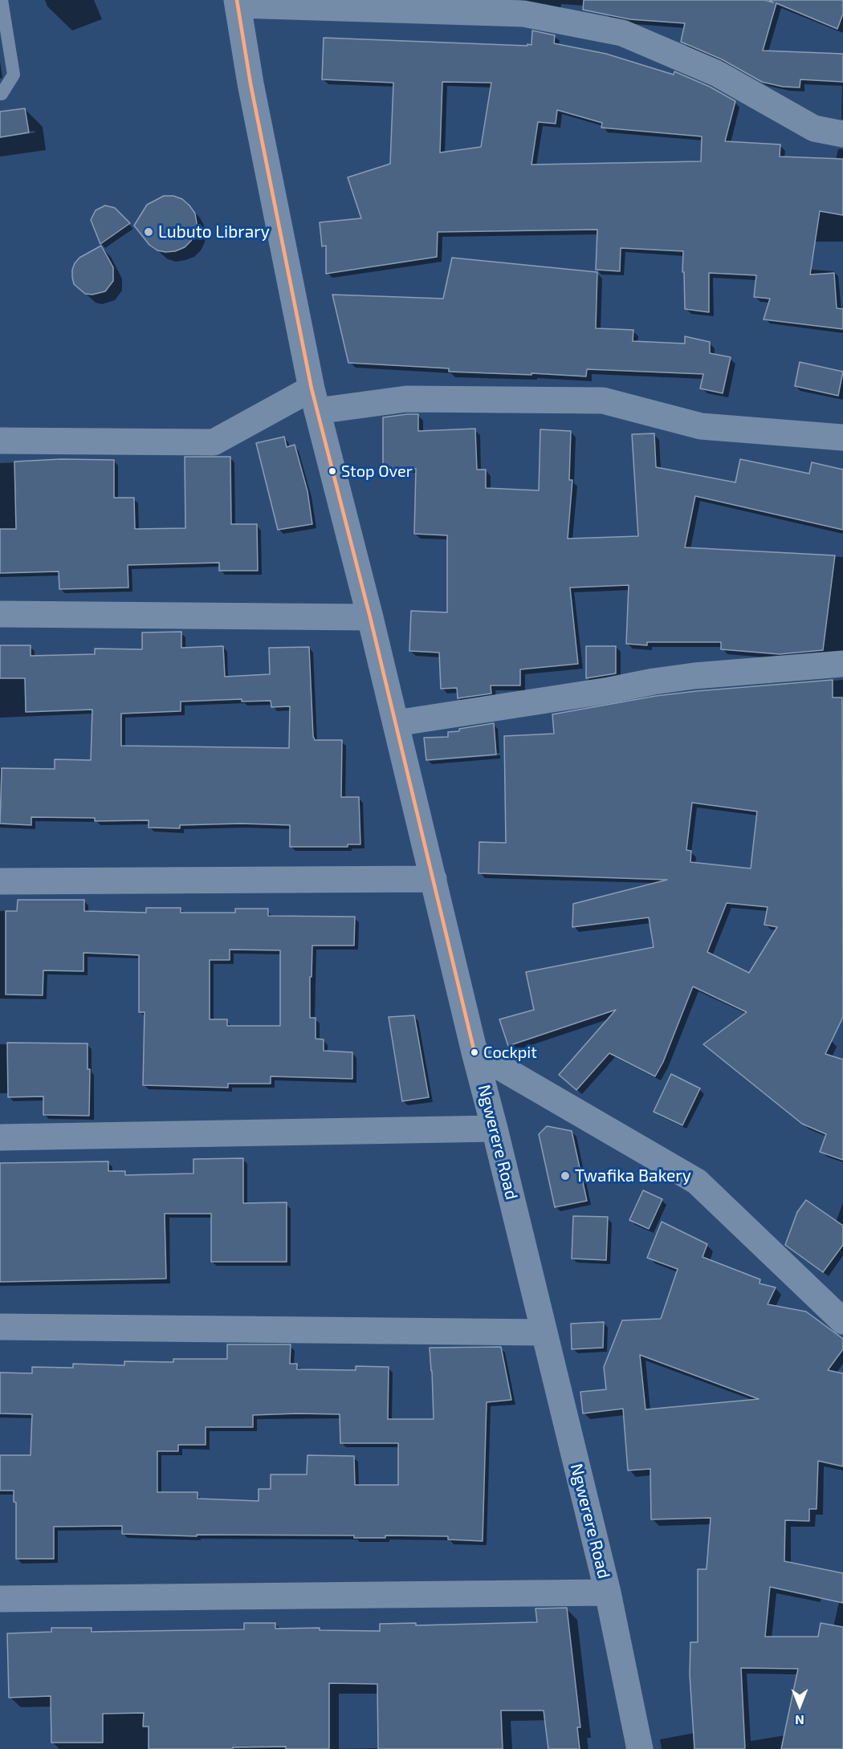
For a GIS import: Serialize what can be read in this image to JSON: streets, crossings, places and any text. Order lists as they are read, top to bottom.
{
  "streets": {
    "street": ["Ngwerere Road"]
  },
  "places": [
    "Lubuto Library",
    "Stop Over",
    "Cockpit",
    "Twafika Bakery"
  ],
  "north": "bottom"
}
